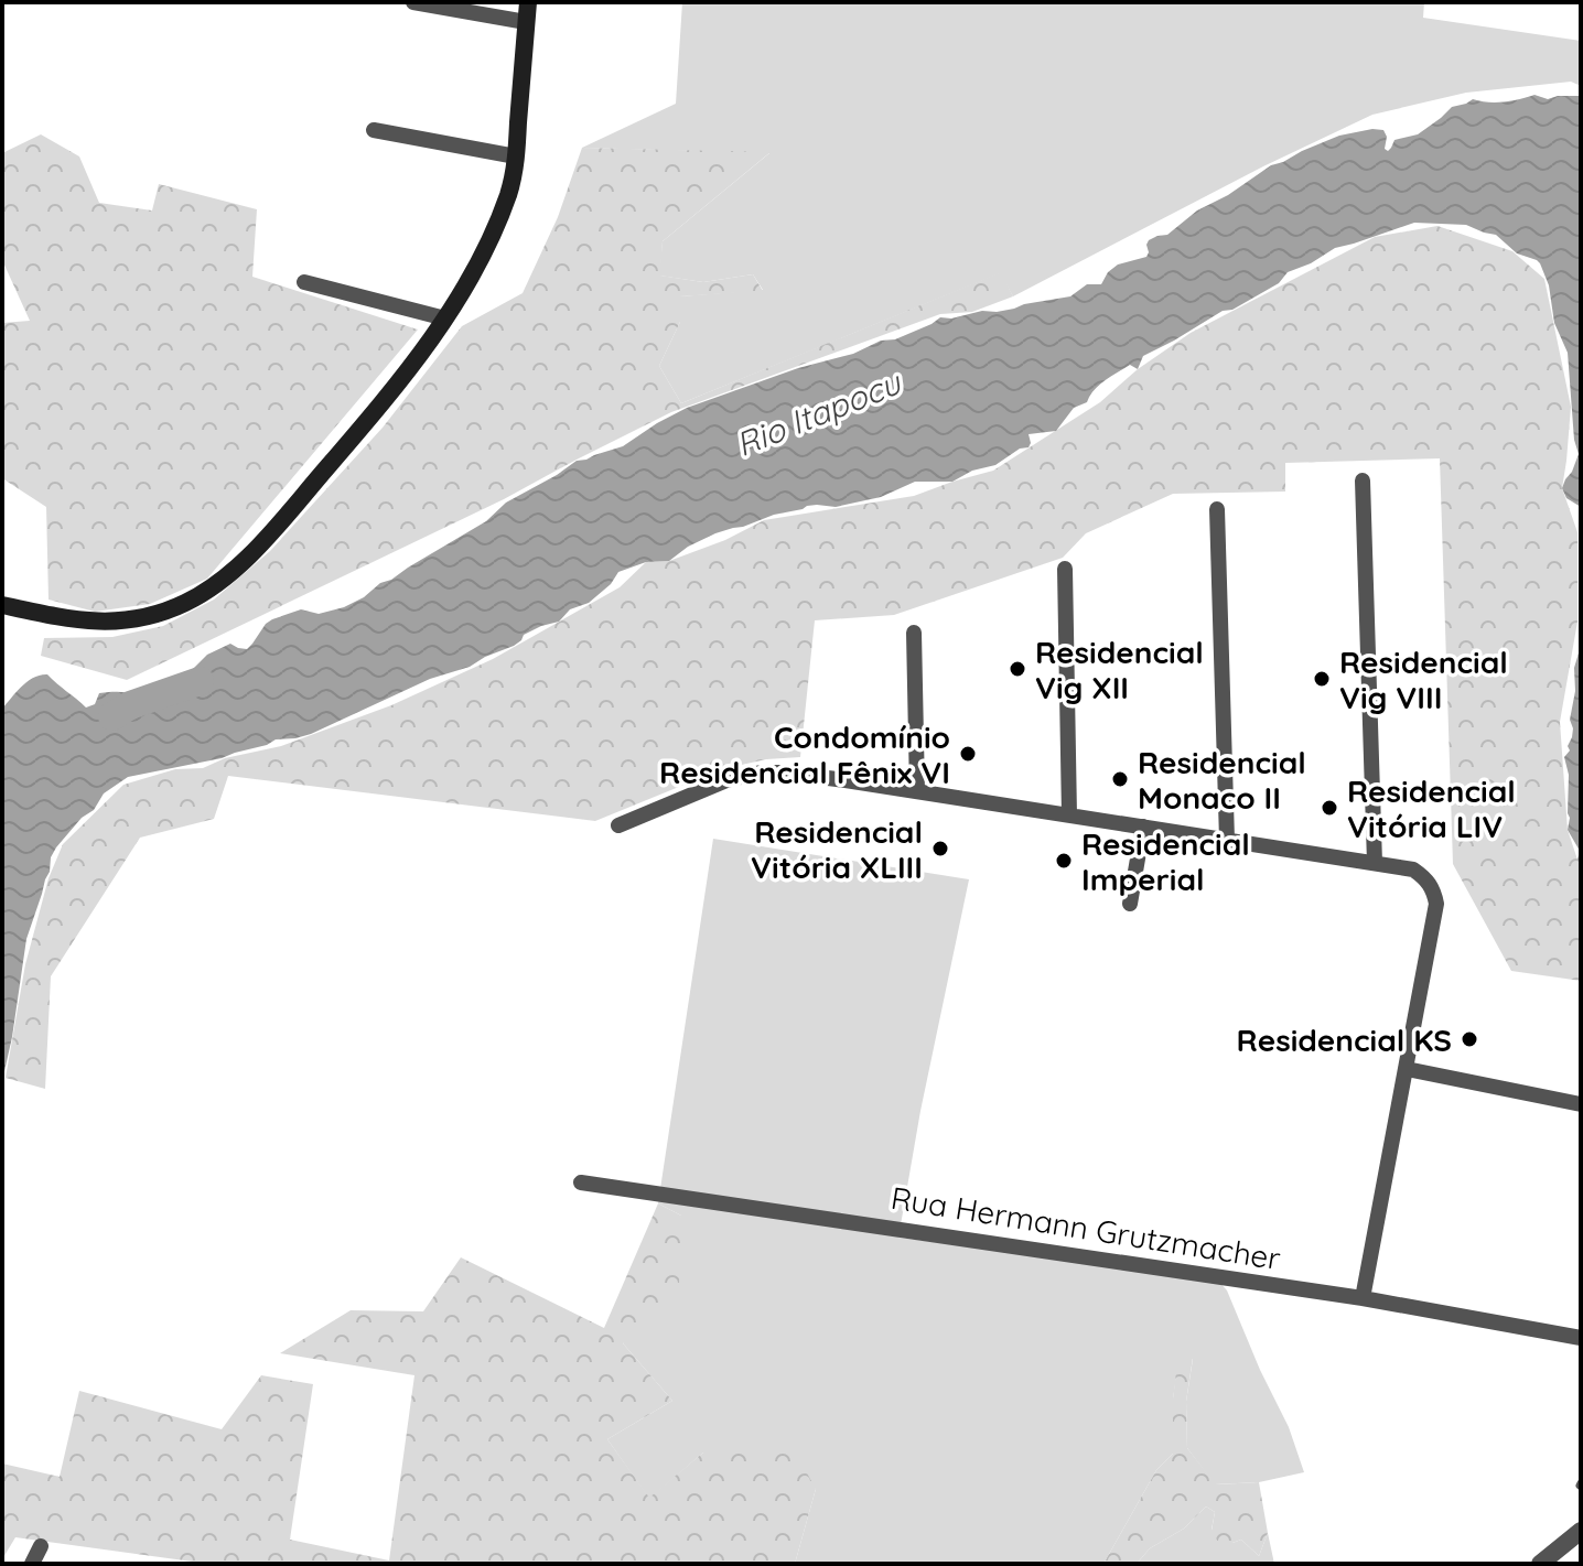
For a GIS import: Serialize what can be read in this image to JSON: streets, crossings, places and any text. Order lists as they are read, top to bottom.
{
  "streets": {
    "street": ["Rua Hermann Grutzmacher"]
  },
  "water": ["Rio Itapocu"],
  "places": [
    "Residencial Vig XII",
    "Residencial Vig VIII",
    "Condomínio Residencial Fênix VI",
    "Residencial Monaco II",
    "Residencial Vitória LIV",
    "Residencial Vitória XLIII",
    "Residencial Imperial",
    "Residencial KS"
  ]
}
